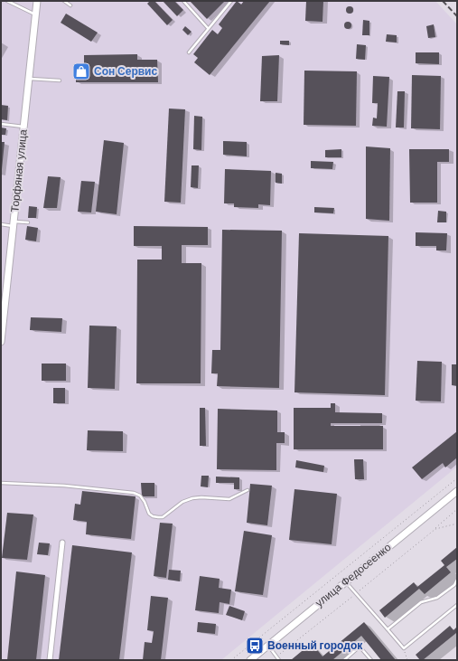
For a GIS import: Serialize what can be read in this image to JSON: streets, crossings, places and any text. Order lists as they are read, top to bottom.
{
  "streets": {
    "street": ["Торфяная улица", "улица Федосеенко"]
  },
  "places": {
    "shop": ["Сон Сервис"],
    "bus stop": ["Военный городок"]
  }
}
